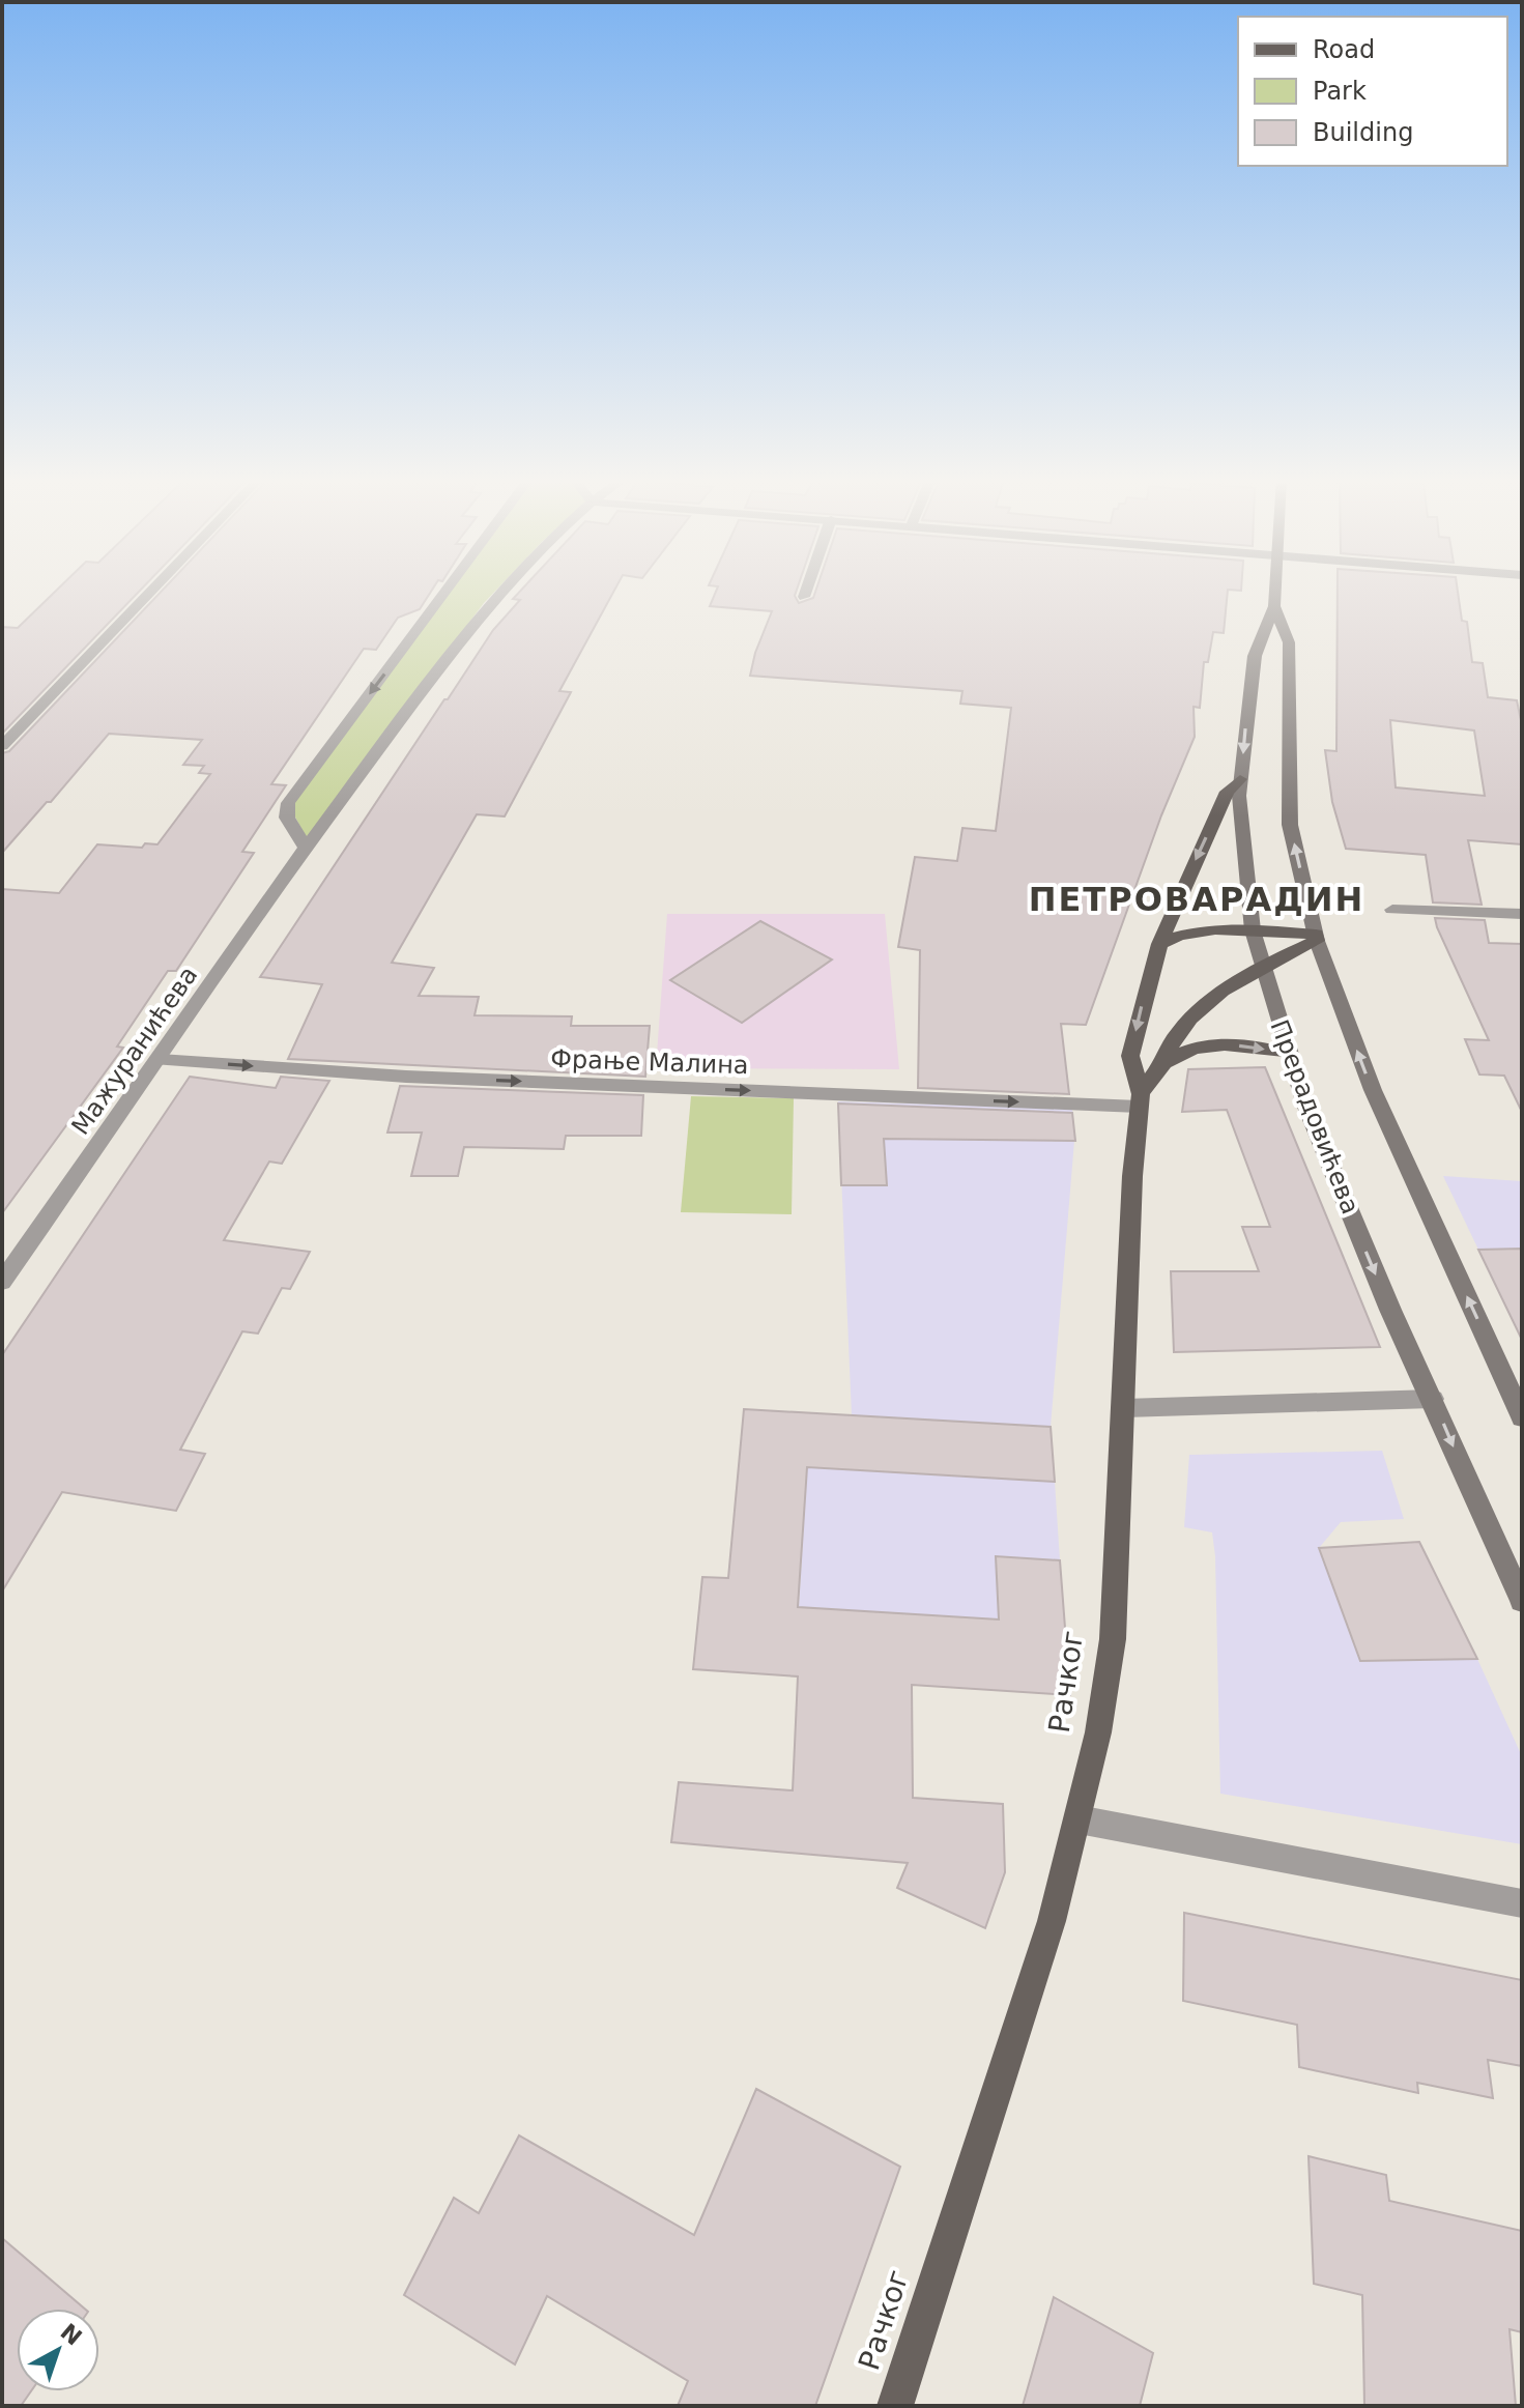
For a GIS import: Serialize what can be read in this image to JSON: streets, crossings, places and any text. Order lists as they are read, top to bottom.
{
  "streets": {
    "main road": ["Прерадовићева", "Рачког"],
    "street": ["Мажуранићева", "Фрање Малина"]
  },
  "crossings": [
    ["Мажуранићева", "Фрање Малина"],
    ["Фрање Малина", "Рачког"],
    ["Прерадовићева", "Рачког"]
  ],
  "one_way": ["Фрање Малина"],
  "districts": ["ПЕТРОВАРАДИН"],
  "legend": ["Road", "Park", "Building"],
  "north": "top right"
}
